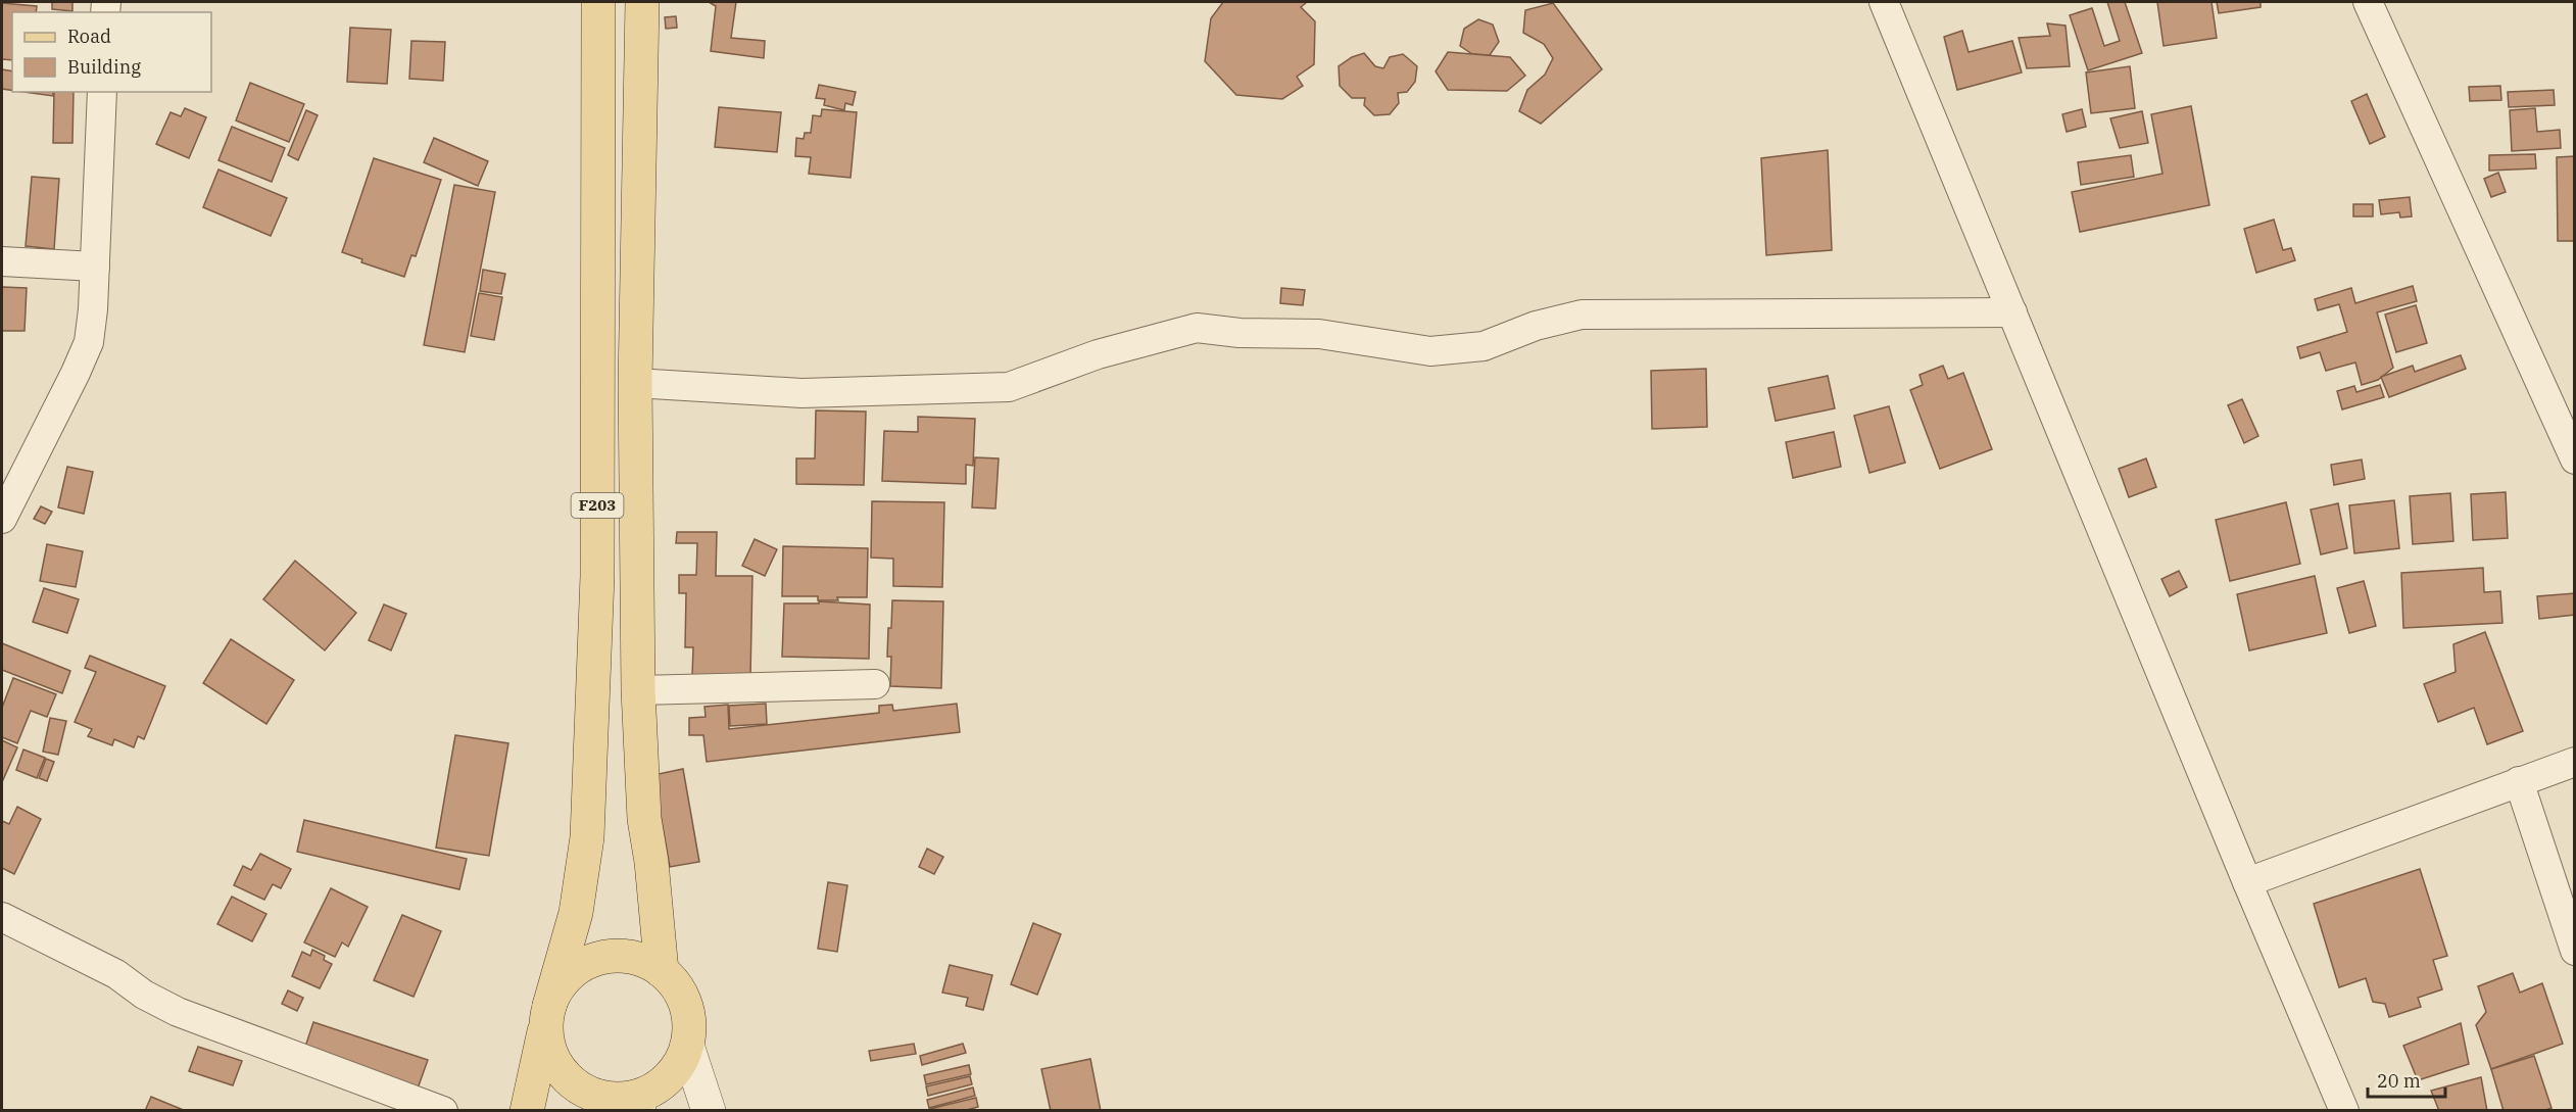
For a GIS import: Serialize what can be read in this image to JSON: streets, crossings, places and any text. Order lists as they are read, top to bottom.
{
  "streets": {
    "main road": ["F203"]
  },
  "legend": ["Road", "Building"],
  "scale_bar": "20 m"
}
